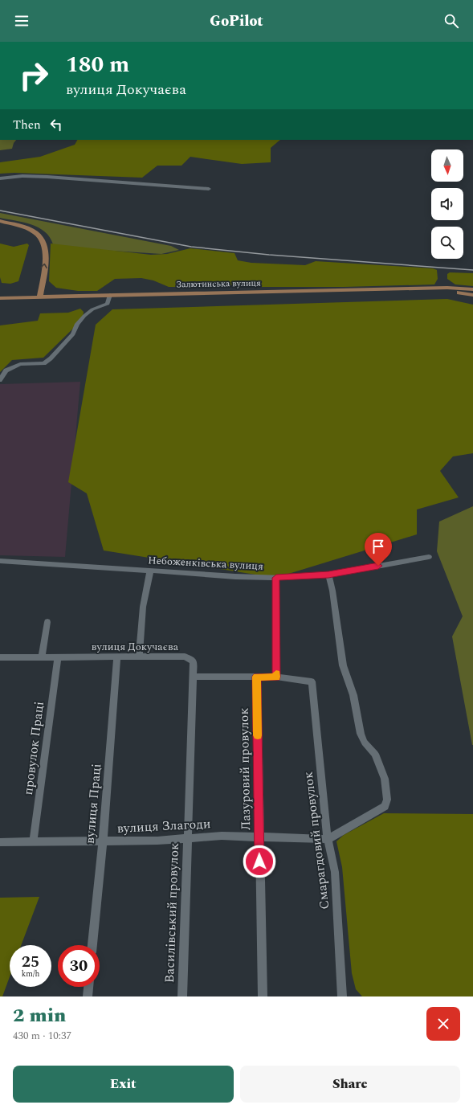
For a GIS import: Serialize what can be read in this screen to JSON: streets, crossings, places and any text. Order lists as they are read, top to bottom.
{
  "streets": {
    "main road": ["Залютинська вулиця"],
    "street": [
      "Небоженківська вулиця",
      "вулиця Докучаєва",
      "провулок Праці",
      "Лазуровий провулок",
      "вулиця Праці",
      "вулиця Злагоди",
      "Смарагдовий провулок",
      "Василівський провулок"
    ]
  },
  "crossings": [
    ["вулиця Докучаєва", "провулок Праці"],
    ["вулиця Докучаєва", "вулиця Праці"],
    ["вулиця Докучаєва", "Василівський провулок"],
    ["провулок Праці", "вулиця Злагоди"],
    ["Лазуровий провулок", "вулиця Злагоди"],
    ["вулиця Праці", "вулиця Злагоди"],
    ["вулиця Злагоди", "Смарагдовий провулок"],
    ["вулиця Злагоди", "Василівський провулок"]
  ],
  "north": "bottom",
  "page": {
    "header": "GoPilot",
    "turn": ["180 m", "вулиця Докучаєва"],
    "then": "Then",
    "speed": "25 km/h",
    "limit": "30",
    "heading": ["2 min", "430 m · 10:37"],
    "buttons": ["Exit", "Share"]
  }
}
